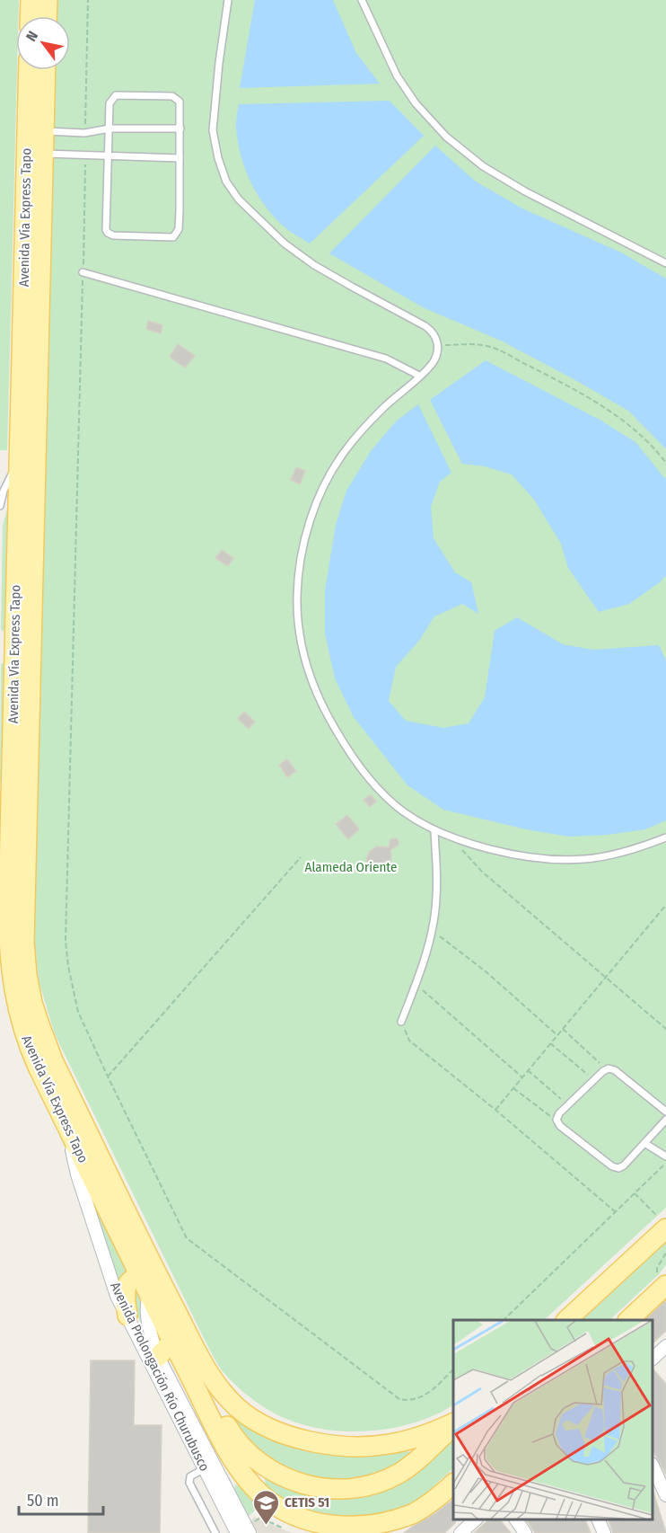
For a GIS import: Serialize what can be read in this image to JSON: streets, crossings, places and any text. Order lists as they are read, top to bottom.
{
  "streets": {
    "main road": ["Avenida Vía Express Tapo"],
    "street": ["Avenida Prolongación Río Churubusco"]
  },
  "crossings": [
    ["Avenida Vía Express Tapo", "Avenida Prolongación Río Churubusco"]
  ],
  "parks": ["Alameda Oriente"],
  "places": {
    "school or university": ["CETIS 51"]
  },
  "scale_bar": "50 m",
  "north": "top left"
}
